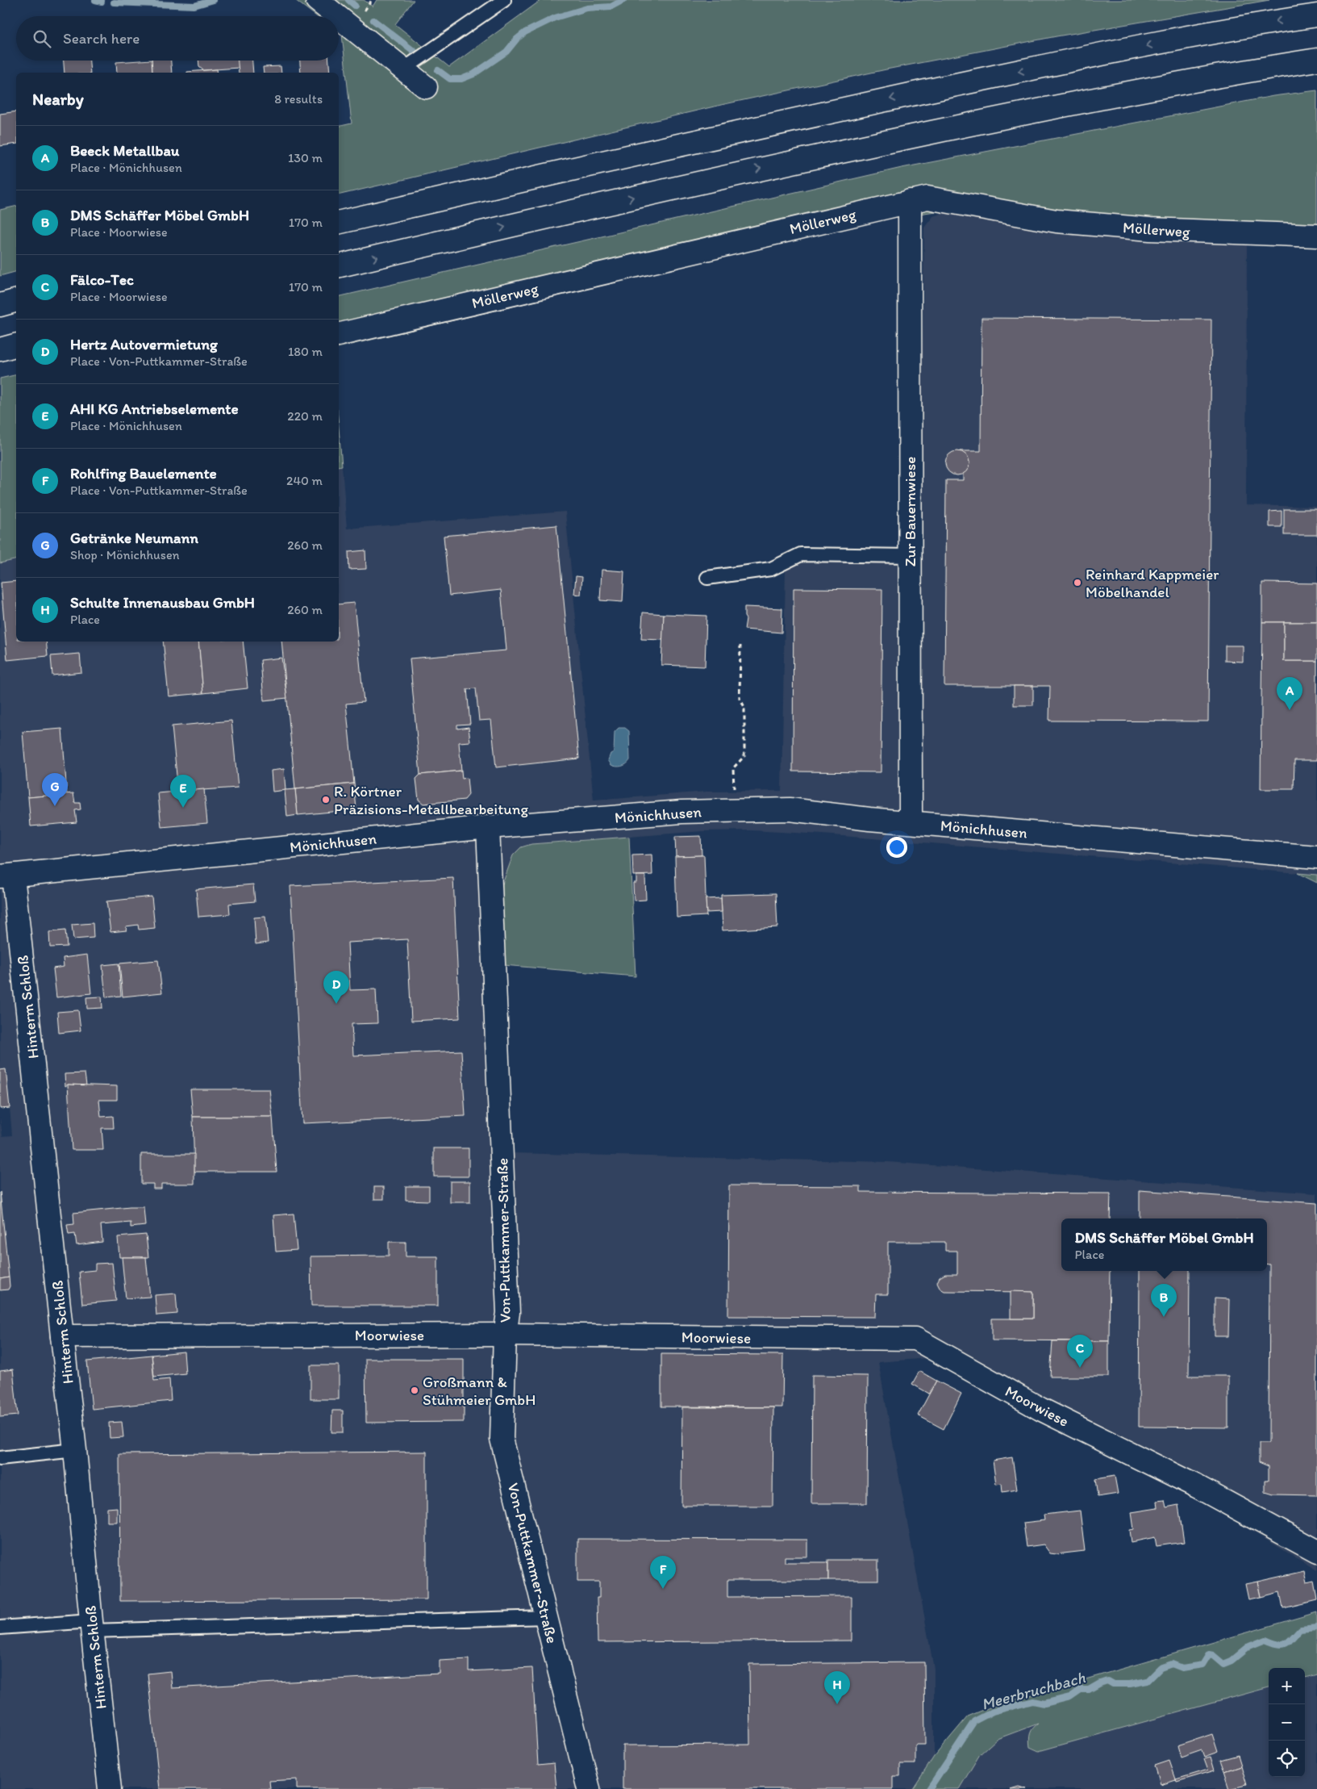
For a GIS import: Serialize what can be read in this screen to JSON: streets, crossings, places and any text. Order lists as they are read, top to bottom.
{
  "streets": {
    "main road": [
      "Möllerweg",
      "Zur Bauernwiese",
      "Mönichhusen",
      "Hinterm Schloß",
      "Von-Puttkammer-Straße",
      "Moorwiese"
    ]
  },
  "crossings": [
    ["Möllerweg", "Zur Bauernwiese"],
    ["Zur Bauernwiese", "Mönichhusen"],
    ["Mönichhusen", "Hinterm Schloß"],
    ["Mönichhusen", "Von-Puttkammer-Straße"],
    ["Hinterm Schloß", "Moorwiese"],
    ["Von-Puttkammer-Straße", "Moorwiese"]
  ],
  "water": ["Meerbruchbach"],
  "places": ["Reinhard Kappmeier Möbelhandel", "R. Körtner Präzisions-Metallbearbeitung", "Großmann & Stühmeier GmbH"],
  "page": {
    "search": "Search here",
    "heading": ["Nearby", "8 results"],
    "list": [
      {
        "mark": "A",
        "name": "Beeck Metallbau",
        "note": "Place · Mönichhusen",
        "value": "130 m"
      },
      {
        "mark": "B",
        "name": "DMS Schäffer Möbel GmbH",
        "note": "Place · Moorwiese",
        "value": "170 m"
      },
      {
        "mark": "C",
        "name": "Fälco-Tec",
        "note": "Place · Moorwiese",
        "value": "170 m"
      },
      {
        "mark": "D",
        "name": "Hertz Autovermietung",
        "note": "Place · Von-Puttkammer-Straße",
        "value": "180 m"
      },
      {
        "mark": "E",
        "name": "AHI KG Antriebselemente",
        "note": "Place · Mönichhusen",
        "value": "220 m"
      },
      {
        "mark": "F",
        "name": "Rohlfing Bauelemente",
        "note": "Place · Von-Puttkammer-Straße",
        "value": "240 m"
      },
      {
        "mark": "G",
        "name": "Getränke Neumann",
        "note": "Shop · Mönichhusen",
        "value": "260 m"
      },
      {
        "mark": "H",
        "name": "Schulte Innenausbau GmbH",
        "note": "Place",
        "value": "260 m"
      }
    ],
    "pins": [
      "A",
      "G",
      "E",
      "D",
      "B",
      "C",
      "F",
      "H"
    ],
    "popup": ["DMS Schäffer Möbel GmbH", "Place"],
    "map_buttons": ["+", "−"]
  }
}
